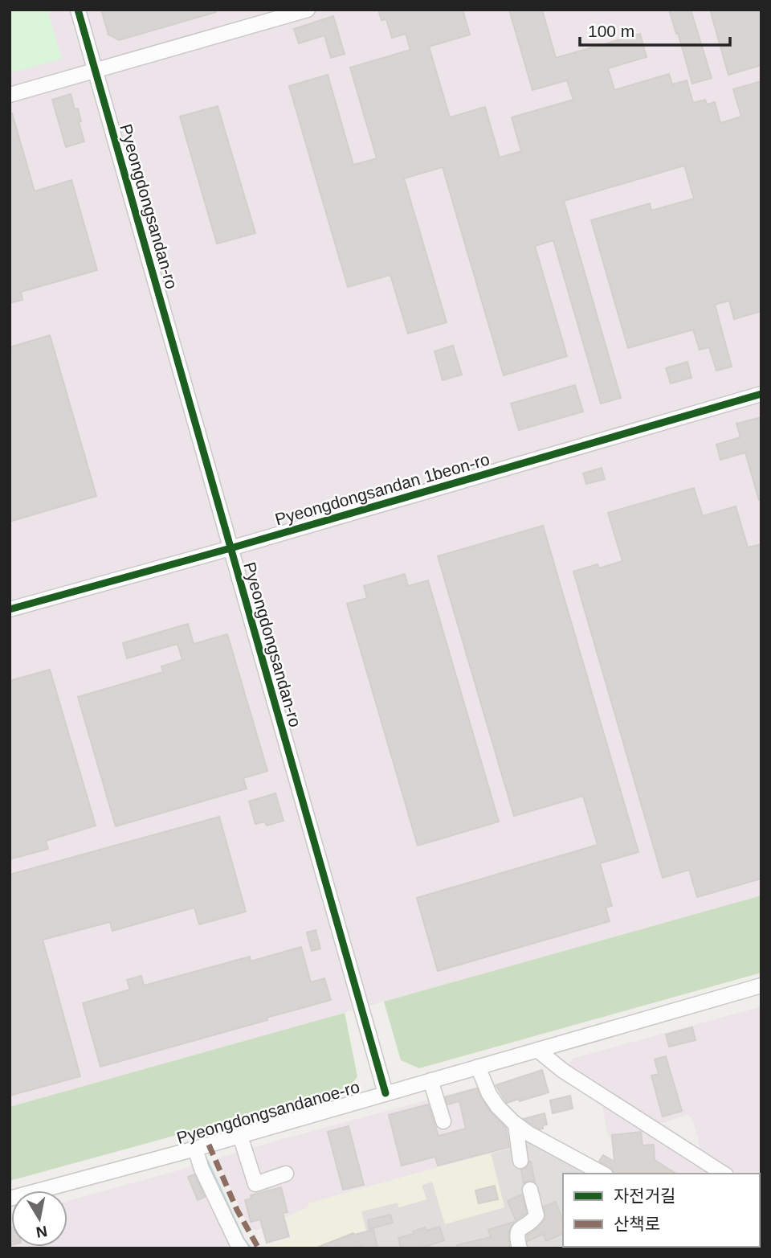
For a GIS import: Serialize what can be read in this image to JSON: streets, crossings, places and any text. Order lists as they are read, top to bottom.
{
  "streets": {
    "street": ["Pyeongdongsandan-ro", "Pyeongdongsandan 1beon-ro", "Pyeongdongsandanoe-ro"]
  },
  "crossings": [
    ["Pyeongdongsandan-ro", "Pyeongdongsandan 1beon-ro"],
    ["Pyeongdongsandan-ro", "Pyeongdongsandanoe-ro"]
  ],
  "legend": ["자전거길", "산책로"],
  "scale_bar": "100 m",
  "north": "bottom"
}
